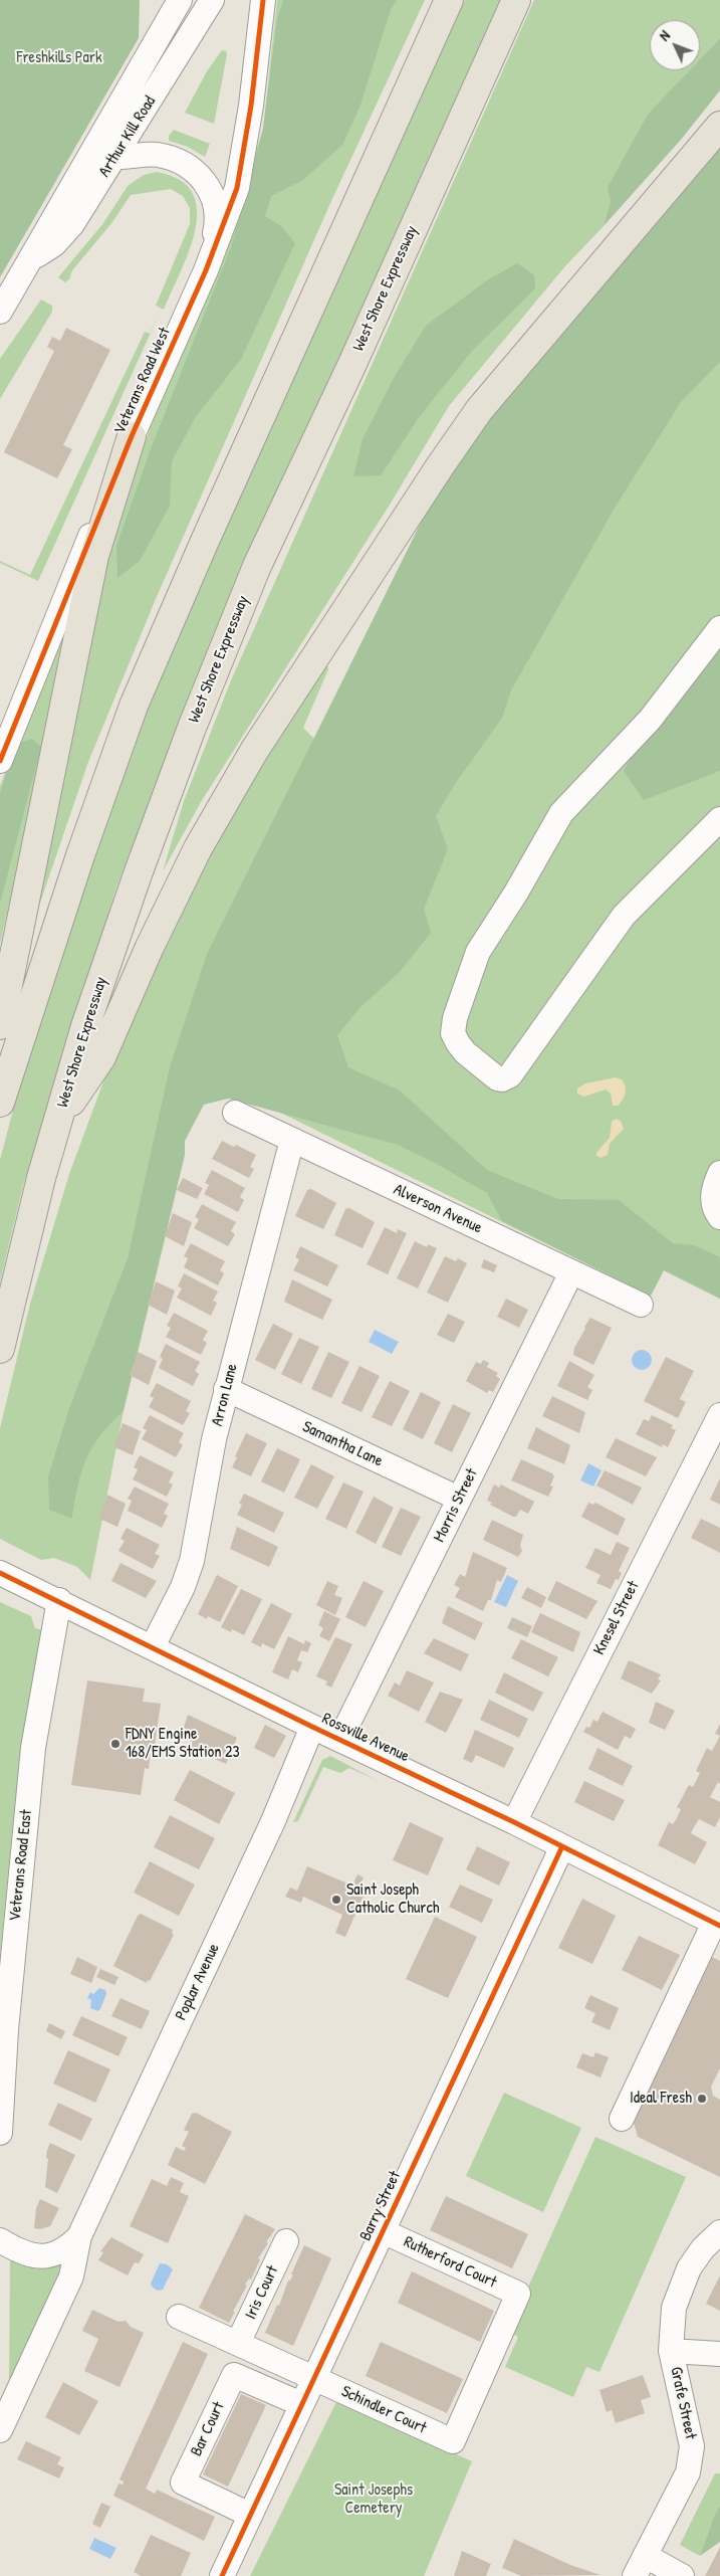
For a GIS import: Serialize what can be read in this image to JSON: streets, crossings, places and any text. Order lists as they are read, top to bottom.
{
  "streets": {
    "highway": ["West Shore Expressway"],
    "street": [
      "Arthur Kill Road",
      "Veterans Road West",
      "Alverson Avenue",
      "Arron Lane",
      "Samantha Lane",
      "Morris Street",
      "Knesel Street",
      "Rossville Avenue",
      "Veterans Road East",
      "Poplar Avenue",
      "Barry Street",
      "Rutherford Court",
      "Iris Court",
      "Grafe Street",
      "Schindler Court",
      "Bar Court"
    ]
  },
  "crossings": [
    ["Alverson Avenue", "Arron Lane"],
    ["Alverson Avenue", "Morris Street"],
    ["Arron Lane", "Samantha Lane"],
    ["Arron Lane", "Rossville Avenue"],
    ["Samantha Lane", "Morris Street"],
    ["Morris Street", "Rossville Avenue"],
    ["Knesel Street", "Rossville Avenue"],
    ["Rossville Avenue", "Veterans Road East"],
    ["Rossville Avenue", "Poplar Avenue"],
    ["Rossville Avenue", "Barry Street"],
    ["Barry Street", "Rutherford Court"],
    ["Barry Street", "Schindler Court"],
    ["Barry Street", "Bar Court"],
    ["Rutherford Court", "Schindler Court"]
  ],
  "parks": ["Freshkills Park", "Saint Josephs Cemetery"],
  "places": ["FDNY Engine 168/EMS Station 23", "Saint Joseph Catholic Church", "Ideal Fresh"],
  "north": "top left"
}
